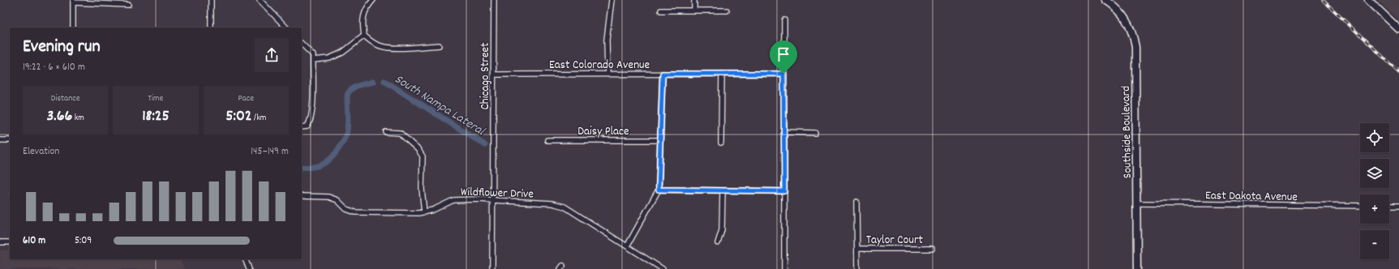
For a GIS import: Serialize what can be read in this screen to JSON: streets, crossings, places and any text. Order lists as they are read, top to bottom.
{
  "streets": {
    "main road": ["Southside Boulevard"],
    "street": [
      "East Colorado Avenue",
      "Chicago Street",
      "Daisy Place",
      "Wildflower Drive",
      "East Dakota Avenue",
      "Taylor Court"
    ]
  },
  "crossings": [
    ["East Colorado Avenue", "Chicago Street"],
    ["Chicago Street", "Wildflower Drive"],
    ["Southside Boulevard", "East Dakota Avenue"]
  ],
  "water": ["South Nampa Lateral"],
  "page": {
    "heading": ["Evening run", "19:22 · 6 × 610 m"],
    "stats": [
      ["Distance", "3.66 km"],
      ["Time", "18:25"],
      ["Pace", "5:02 /km"]
    ],
    "map_buttons": ["+", "−"],
    "chart": ["Elevation", "145–149 m"],
    "list": [
      {
        "name": "610 m",
        "note": "5:09"
      }
    ]
  }
}
